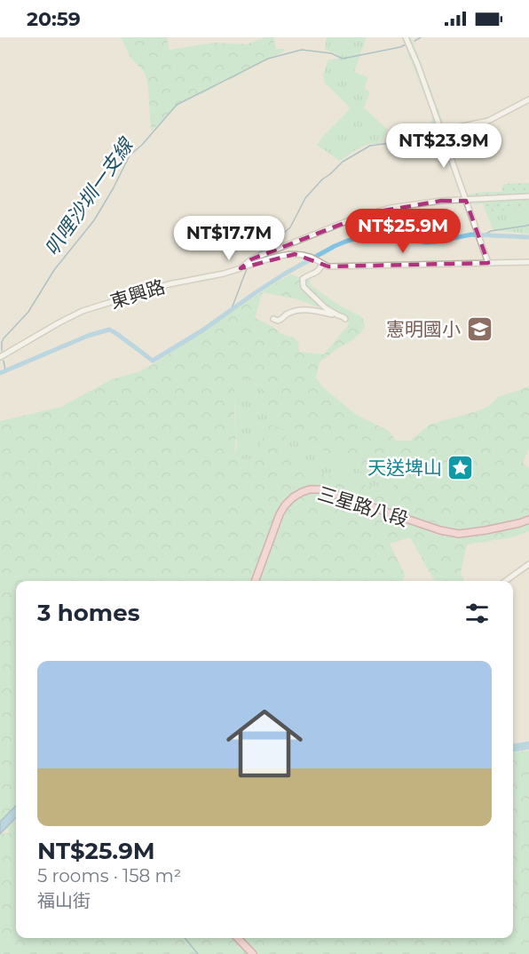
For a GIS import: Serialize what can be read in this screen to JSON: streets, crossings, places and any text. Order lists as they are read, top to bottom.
{
  "streets": {
    "main road": ["三星路八段"],
    "street": ["東興路"]
  },
  "water": ["叭哩沙圳一支線"],
  "places": {
    "school or university": ["憲明國小"],
    "place": ["天送埤山"]
  },
  "page": {
    "status": "20:59",
    "price": ["NT$23.9M", "NT$25.9M", "NT$17.7M"],
    "heading": "3 homes",
    "list": [
      {
        "name": "NT$25.9M",
        "note": "5 rooms · 158 m² · 福山街"
      }
    ]
  }
}
